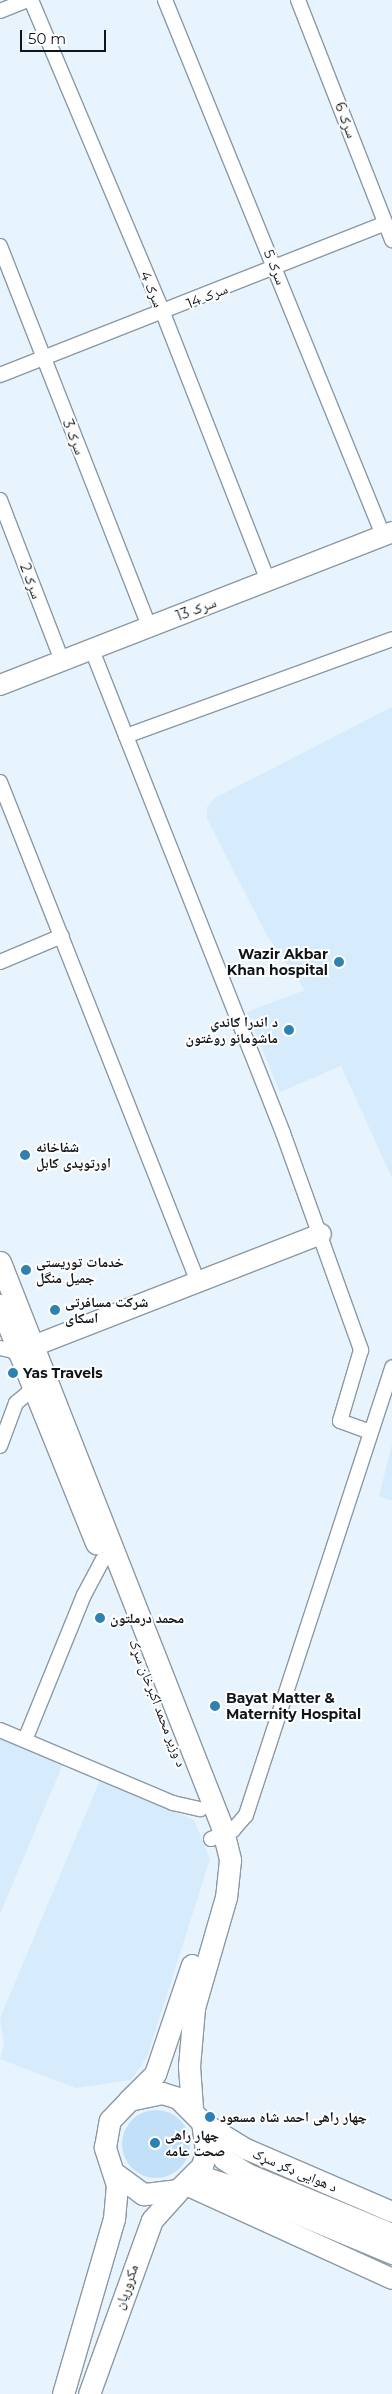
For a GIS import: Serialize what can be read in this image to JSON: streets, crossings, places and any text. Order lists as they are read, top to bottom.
{
  "streets": {
    "main road": ["د وزیر محمد اکبرخان سړک", "مکروریان"],
    "street": [
      "سرک 6",
      "سرک 5",
      "سرک 4",
      "سرک 14",
      "سرک 3",
      "سرک 2",
      "سرک 13",
      "د هوایی ډګر سړک"
    ]
  },
  "crossings": [
    ["سرک 6", "سرک 14"],
    ["سرک 5", "سرک 14"],
    ["سرک 5", "سرک 13"],
    ["سرک 4", "سرک 14"],
    ["سرک 4", "سرک 13"],
    ["سرک 14", "سرک 3"],
    ["سرک 3", "سرک 13"],
    ["سرک 2", "سرک 13"],
    ["د وزیر محمد اکبرخان سړک", "د هوایی ډګر سړک"],
    ["د وزیر محمد اکبرخان سړک", "مکروریان"],
    ["د هوایی ډګر سړک", "مکروریان"]
  ],
  "places": [
    "Wazir Akbar Khan hospital",
    "د اندرا ګاندي ماشومانو روغتون",
    "شفاخانه اورتوپدی کابل",
    "خدمات توریستی جمیل منگل",
    "شرکت مسافرتی اسکای",
    "Yas Travels",
    "محمد درملتون",
    "Bayat Matter & Maternity Hospital",
    "چهار راهی احمد شاه مسعود",
    "چهار راهی صحت عامه"
  ],
  "scale_bar": "50 m"
}
